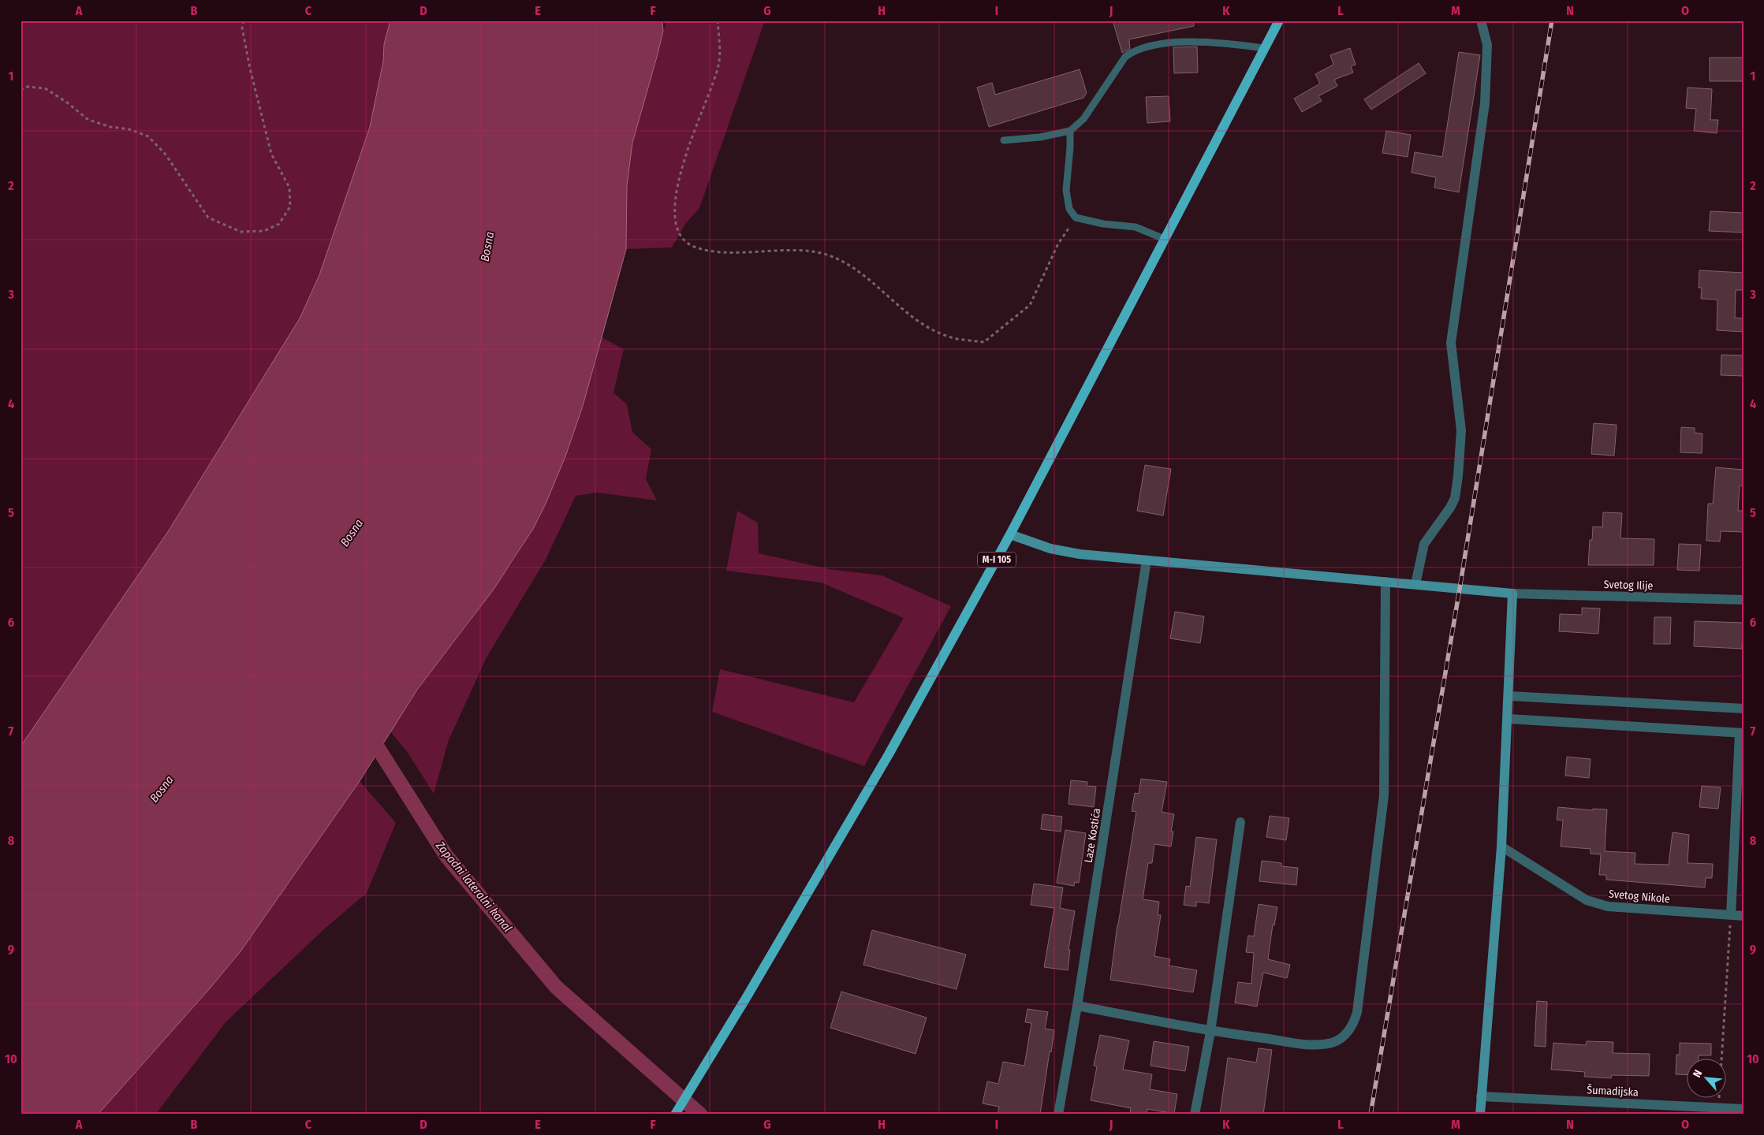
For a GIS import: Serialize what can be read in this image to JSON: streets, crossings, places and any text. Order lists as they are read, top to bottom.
{
  "streets": {
    "main road": ["M-I 105"],
    "street": [
      "Svetog Ilije",
      "Laze Kostića",
      "Svetog Nikole",
      "Šumadijska"
    ]
  },
  "water": ["Bosna", "Zapadni lateralni kanal"],
  "north": "top left",
  "grid": {
    "columns": [
      "A",
      "B",
      "C",
      "D",
      "E",
      "F",
      "G",
      "H",
      "I",
      "J",
      "K",
      "L",
      "M",
      "N",
      "O"
    ],
    "rows": [
      "1",
      "2",
      "3",
      "4",
      "5",
      "6",
      "7",
      "8",
      "9",
      "10"
    ]
  }
}
